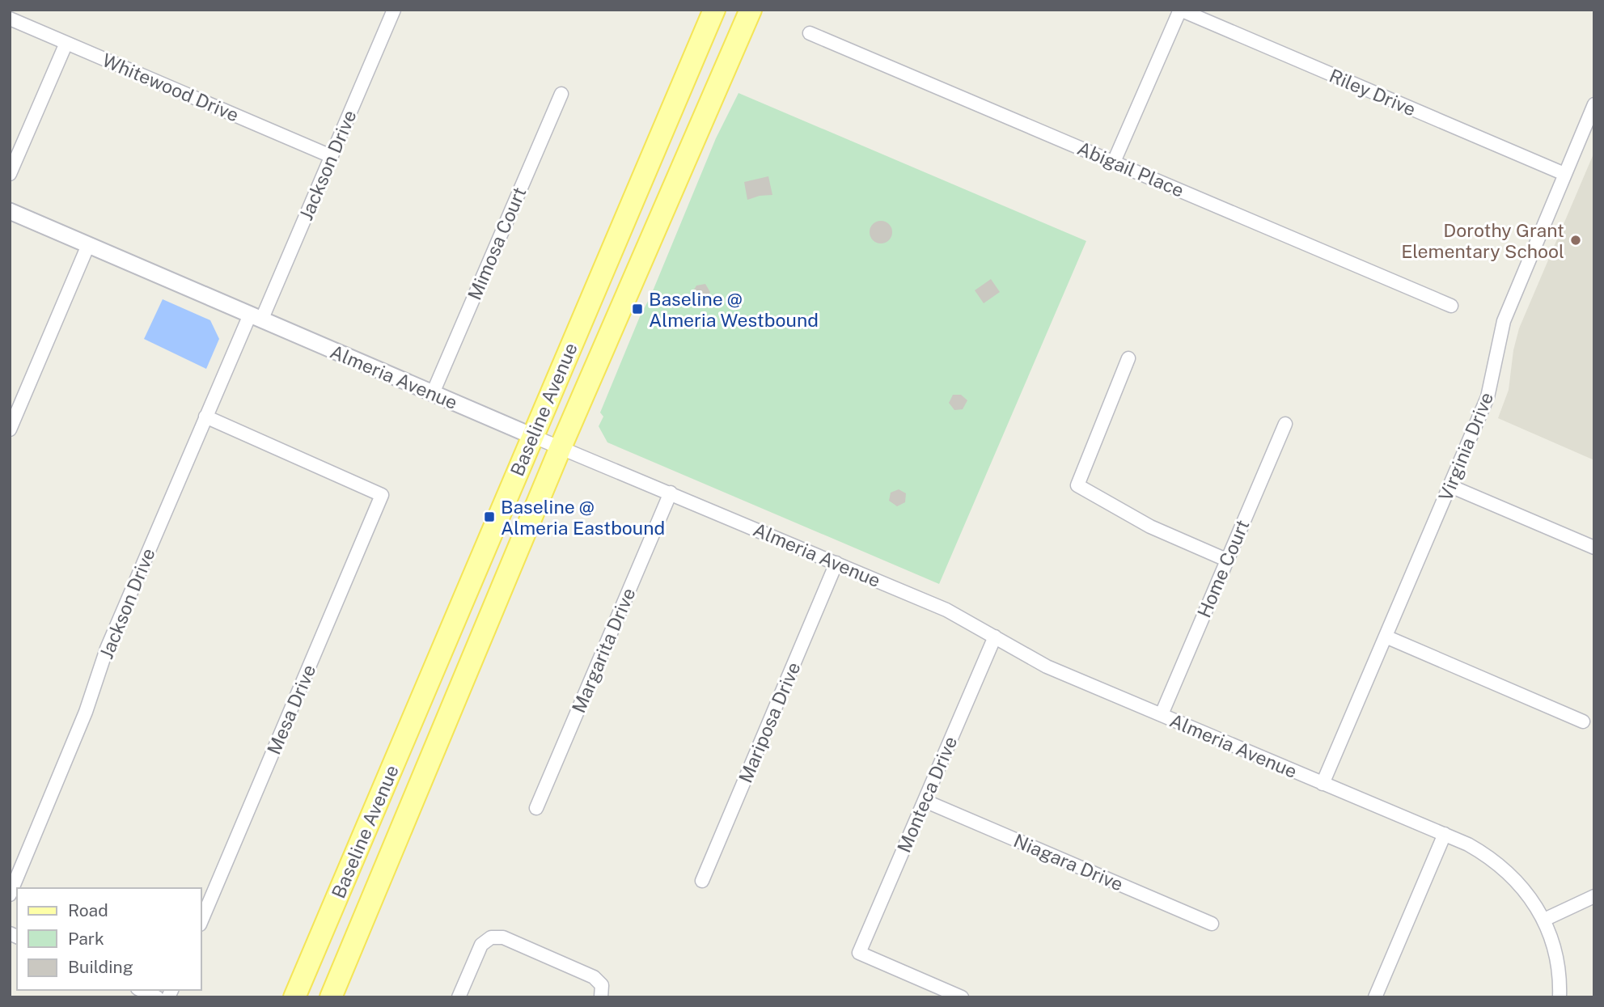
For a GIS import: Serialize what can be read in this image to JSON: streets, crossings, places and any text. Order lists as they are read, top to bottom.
{
  "streets": {
    "main road": ["Baseline Avenue"],
    "street": [
      "Whitewood Drive",
      "Riley Drive",
      "Jackson Drive",
      "Abigail Place",
      "Mimosa Court",
      "Almeria Avenue",
      "Virginia Drive",
      "Home Court",
      "Margarita Drive",
      "Mesa Drive",
      "Mariposa Drive",
      "Monteca Drive",
      "Niagara Drive"
    ]
  },
  "crossings": [
    ["Whitewood Drive", "Jackson Drive"],
    ["Riley Drive", "Virginia Drive"],
    ["Jackson Drive", "Almeria Avenue"],
    ["Jackson Drive", "Mesa Drive"],
    ["Mimosa Court", "Almeria Avenue"],
    ["Almeria Avenue", "Baseline Avenue"],
    ["Almeria Avenue", "Virginia Drive"],
    ["Almeria Avenue", "Home Court"],
    ["Almeria Avenue", "Margarita Drive"],
    ["Almeria Avenue", "Mariposa Drive"],
    ["Almeria Avenue", "Monteca Drive"],
    ["Monteca Drive", "Niagara Drive"]
  ],
  "places": {
    "other": ["Dorothy Grant Elementary School"],
    "transit": ["Baseline @ Almeria Westbound", "Baseline @ Almeria Eastbound"]
  },
  "legend": ["Road", "Park", "Building"]
}
